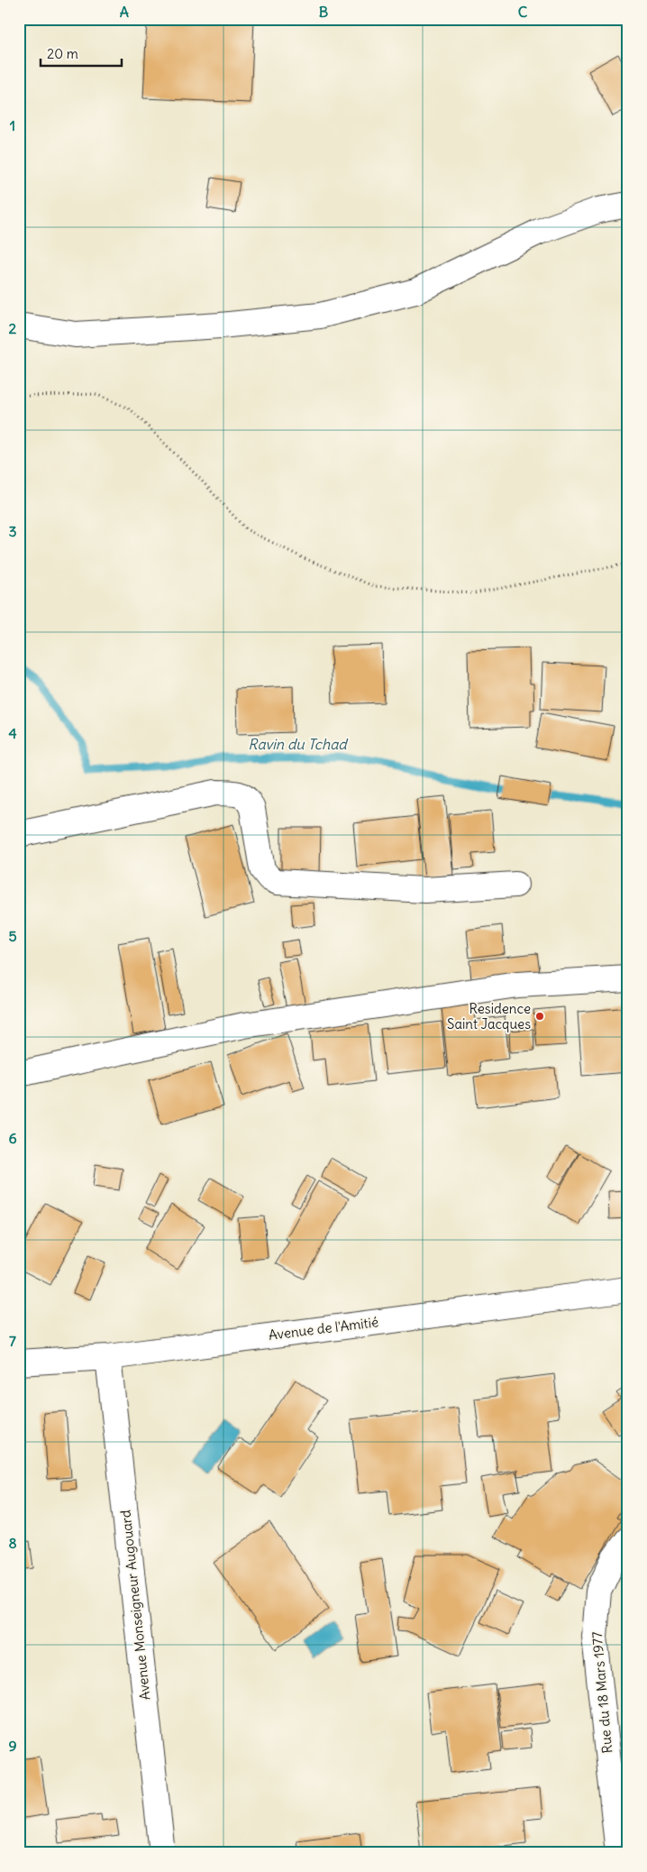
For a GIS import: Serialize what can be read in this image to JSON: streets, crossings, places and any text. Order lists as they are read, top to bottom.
{
  "streets": {
    "street": ["Avenue de l'Amitié", "Avenue Monseigneur Augouard", "Rue du 18 Mars 1977"]
  },
  "crossings": [
    ["Avenue de l'Amitié", "Avenue Monseigneur Augouard"]
  ],
  "water": ["Ravin du Tchad"],
  "places": ["Residence Saint Jacques"],
  "scale_bar": "20 m",
  "grid": {
    "columns": ["A", "B", "C"],
    "rows": [
      "1",
      "2",
      "3",
      "4",
      "5",
      "6",
      "7",
      "8",
      "9"
    ]
  }
}
